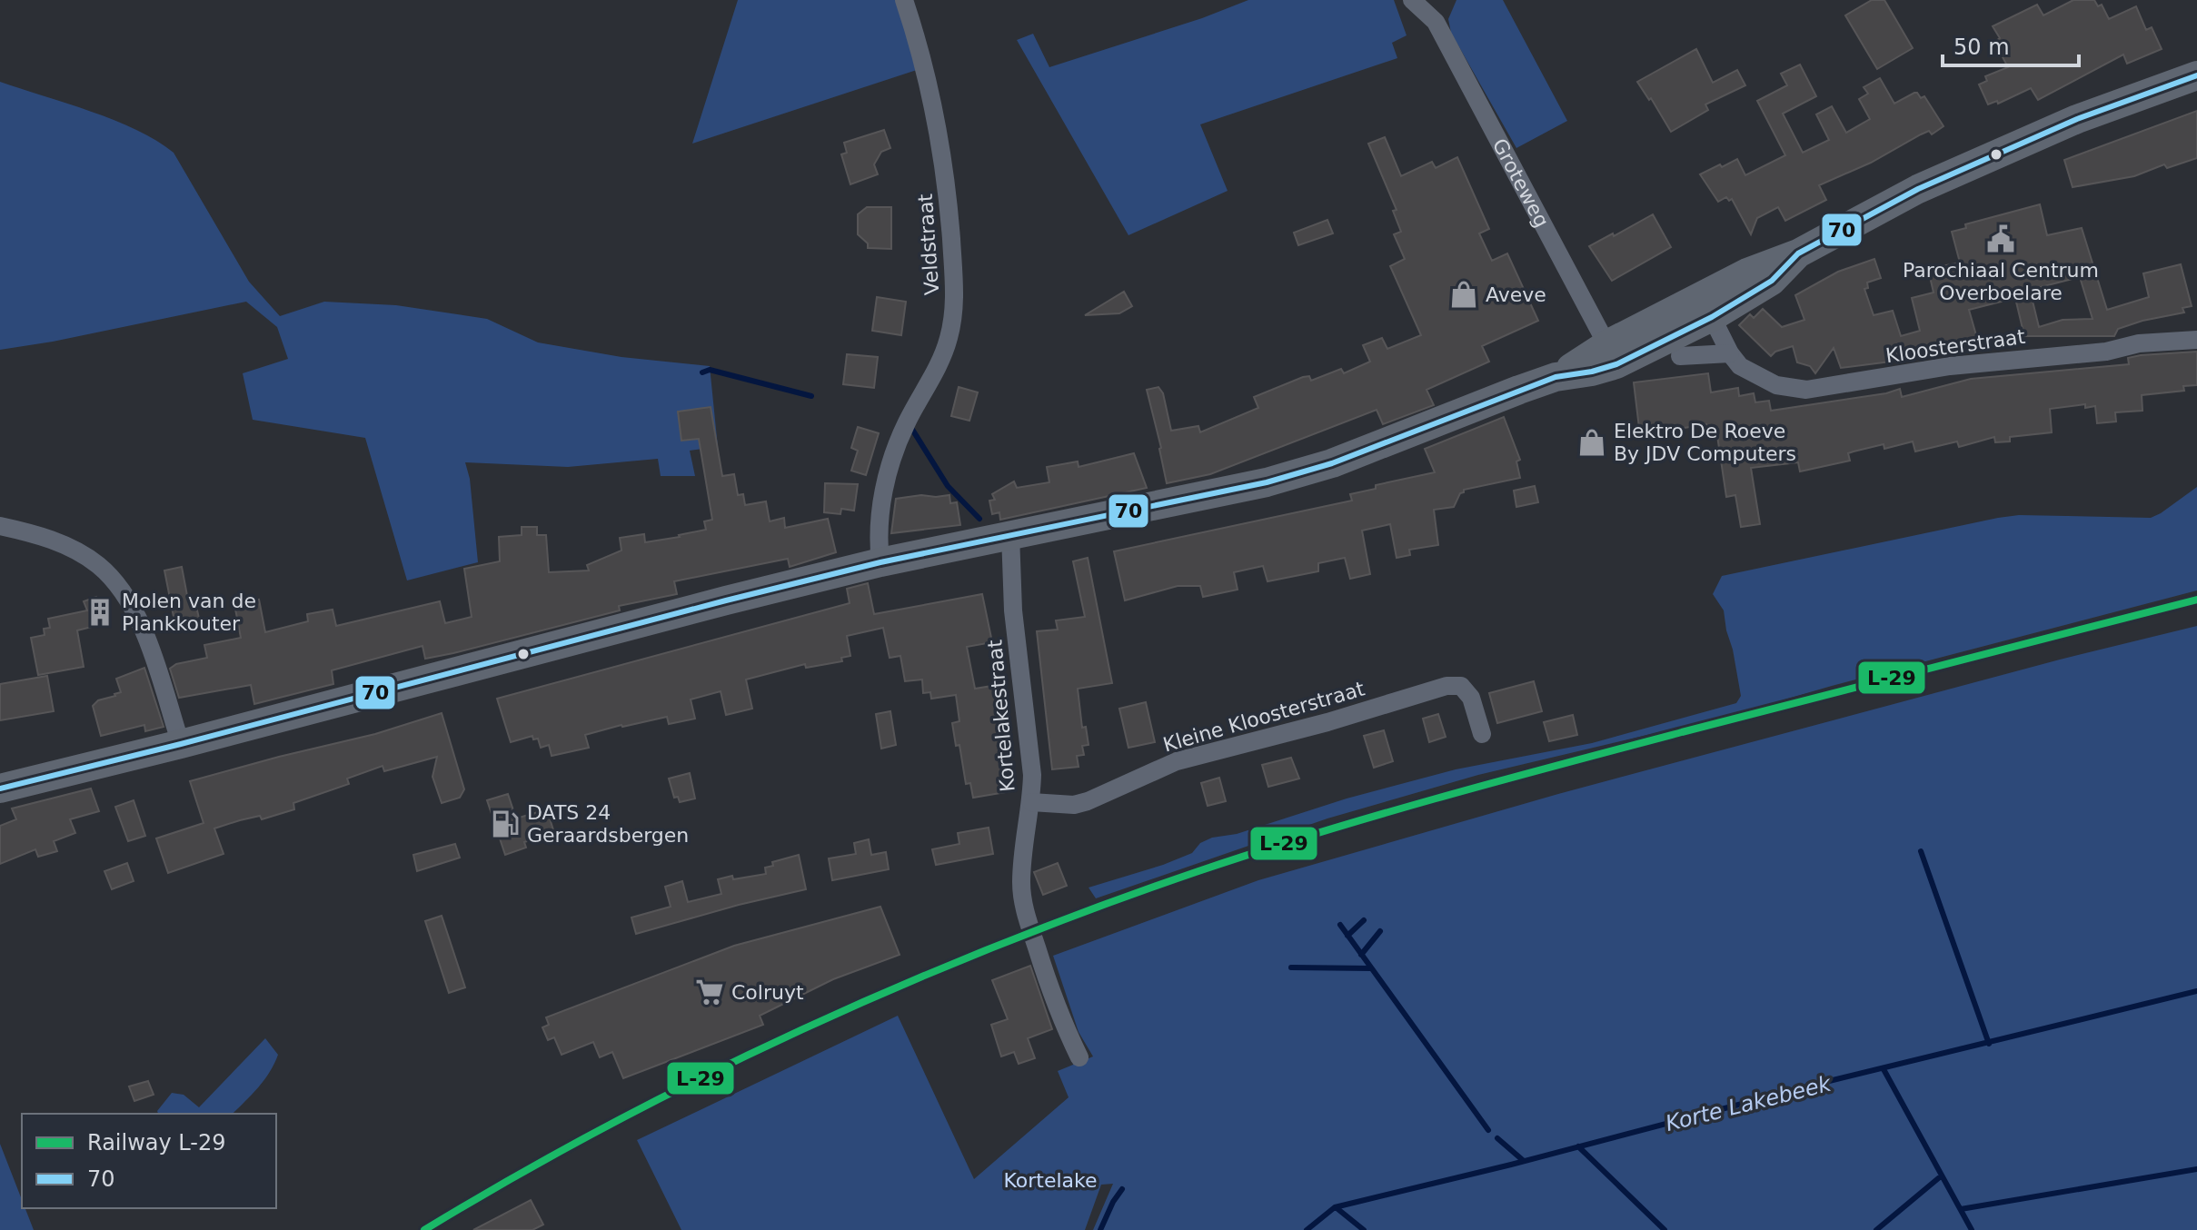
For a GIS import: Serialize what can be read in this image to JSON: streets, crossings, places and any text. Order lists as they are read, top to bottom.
{
  "streets": {
    "street": [
      "Groteweg",
      "Veldstraat",
      "Kloosterstraat",
      "Kortelakestraat",
      "Kleine Kloosterstraat"
    ]
  },
  "crossings": [
    ["Kortelakestraat", "Kleine Kloosterstraat"]
  ],
  "water": ["Korte Lakebeek"],
  "parks": ["Kortelake"],
  "places": {
    "public building": ["Parochiaal Centrum Overboelare"],
    "shop": ["Aveve", "Elektro De Roeve By JDV Computers"],
    "building": ["Molen van de Plankkouter"],
    "fuel station": ["DATS 24 Geraardsbergen"],
    "supermarket": ["Colruyt"]
  },
  "lines": ["transit line 70", "rail line L-29"],
  "legend": ["Railway L-29", "70"],
  "scale_bar": "50 m"
}
